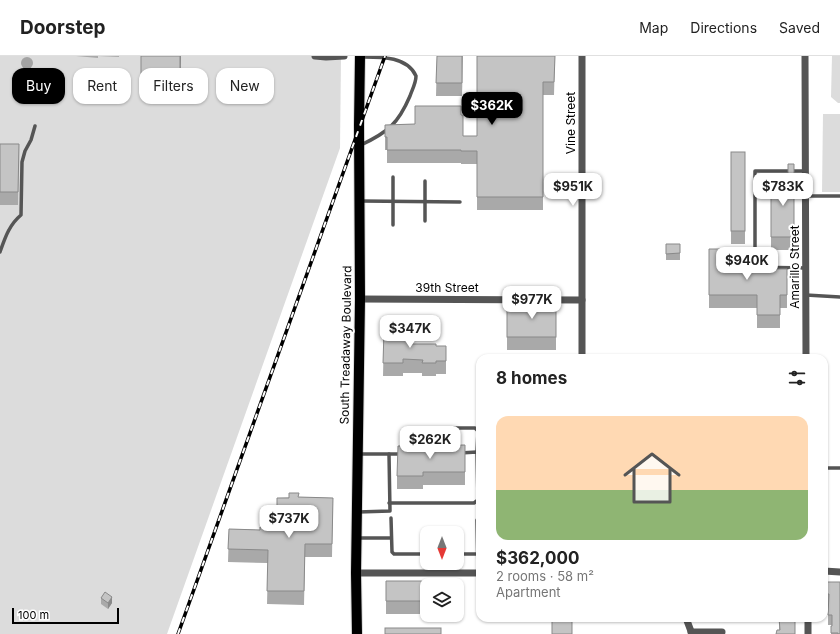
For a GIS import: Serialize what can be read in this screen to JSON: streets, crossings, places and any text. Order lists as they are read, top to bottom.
{
  "streets": {
    "main road": ["South Treadaway Boulevard"],
    "street": ["Vine Street", "Amarillo Street", "39th Street"]
  },
  "crossings": [
    ["Vine Street", "39th Street"],
    ["39th Street", "South Treadaway Boulevard"]
  ],
  "scale_bar": "100 m",
  "north": "bottom",
  "page": {
    "header": "Doorstep",
    "nav": ["Map", "Directions", "Saved"],
    "chip": [
      "Buy",
      "Rent",
      "Filters",
      "New"
    ],
    "price": [
      "$362K",
      "$951K",
      "$783K",
      "$940K",
      "$977K",
      "$347K",
      "$262K",
      "$737K"
    ],
    "heading": "8 homes",
    "list": [
      {
        "name": "$362,000",
        "note": "2 rooms · 58 m² · Apartment"
      }
    ],
    "scale": "100 m"
  }
}
